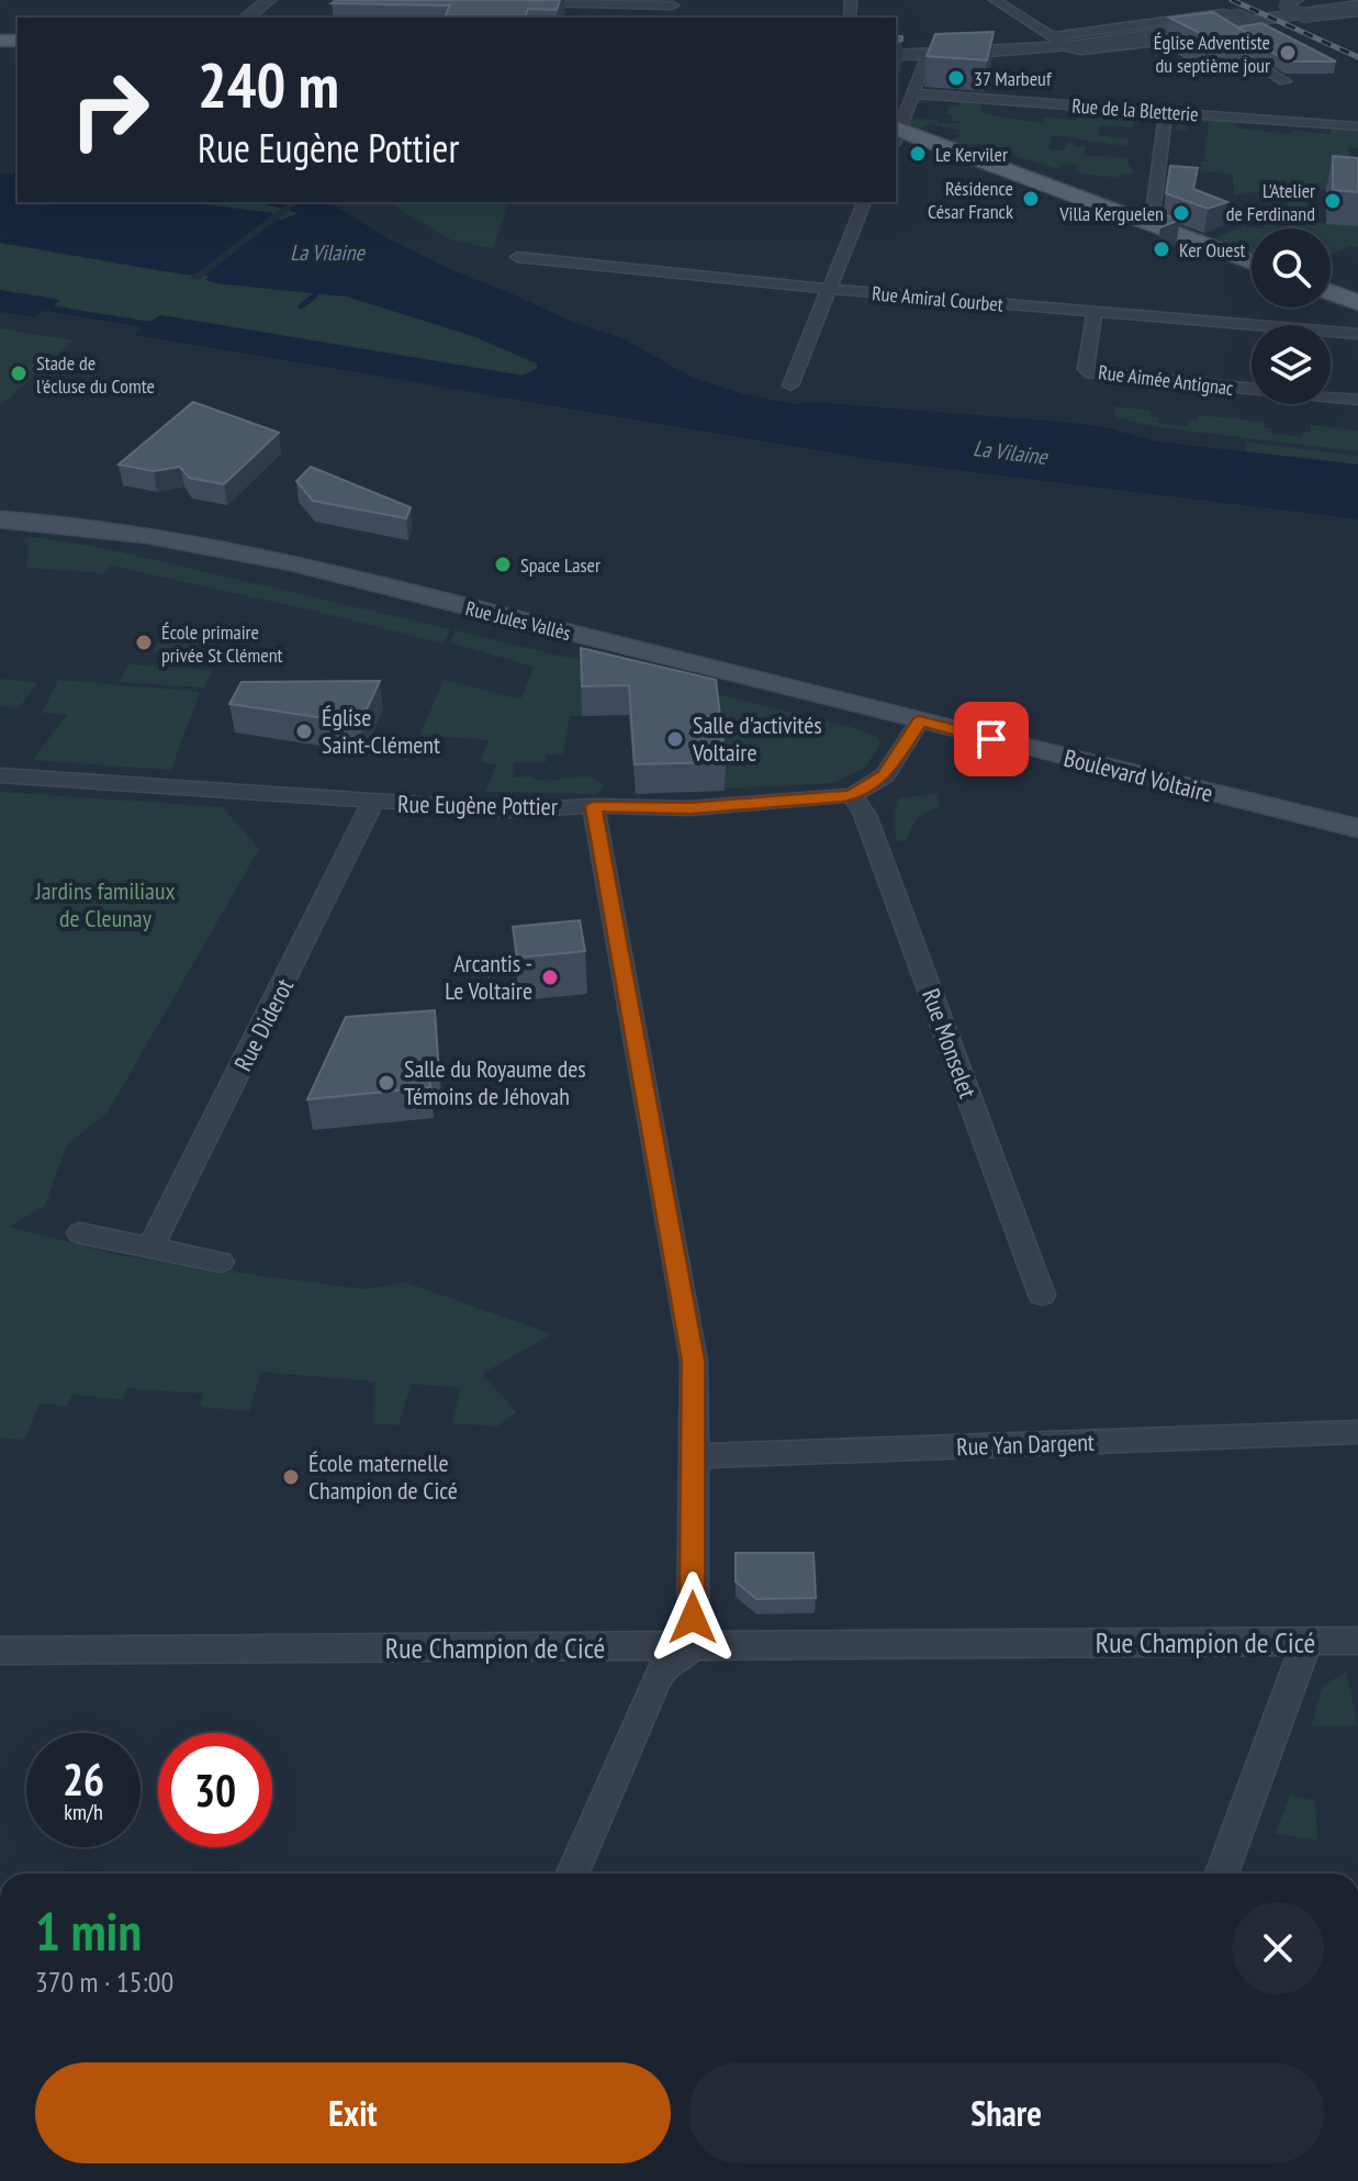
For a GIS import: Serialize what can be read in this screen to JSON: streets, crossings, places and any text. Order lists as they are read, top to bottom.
{
  "streets": {
    "main road": ["Rue Jules Vallès", "Boulevard Voltaire"],
    "street": [
      "Rue de la Bletterie",
      "Rue Amiral Courbet",
      "Rue Aimée Antignac",
      "Rue Eugène Pottier",
      "Rue Diderot",
      "Rue Monselet",
      "Rue Yan Dargent",
      "Rue Champion de Cicé"
    ]
  },
  "crossings": [
    ["Rue Amiral Courbet", "Rue Aimée Antignac"],
    ["Rue Jules Vallès", "Boulevard Voltaire"],
    ["Rue Eugène Pottier", "Rue Diderot"],
    ["Rue Eugène Pottier", "Rue Monselet"]
  ],
  "water": ["La Vilaine"],
  "parks": ["Jardins familiaux de Cleunay"],
  "places": [
    "Église Adventiste du septième jour",
    "37 Marbeuf",
    "Le Kerviler",
    "Résidence César Franck",
    "L'Atelier de Ferdinand",
    "Villa Kerguelen",
    "Ker Ouest",
    "Stade de l'écluse du Comte",
    "Space Laser",
    "École primaire privée St Clément",
    "Église Saint-Clément",
    "Salle d'activités Voltaire",
    "Arcantis - Le Voltaire",
    "Salle du Royaume des Témoins de Jéhovah",
    "École maternelle Champion de Cicé"
  ],
  "page": {
    "turn": ["240 m", "Rue Eugène Pottier"],
    "speed": "26 km/h",
    "limit": "30",
    "heading": ["1 min", "370 m · 15:00"],
    "buttons": ["Exit", "Share"]
  }
}
